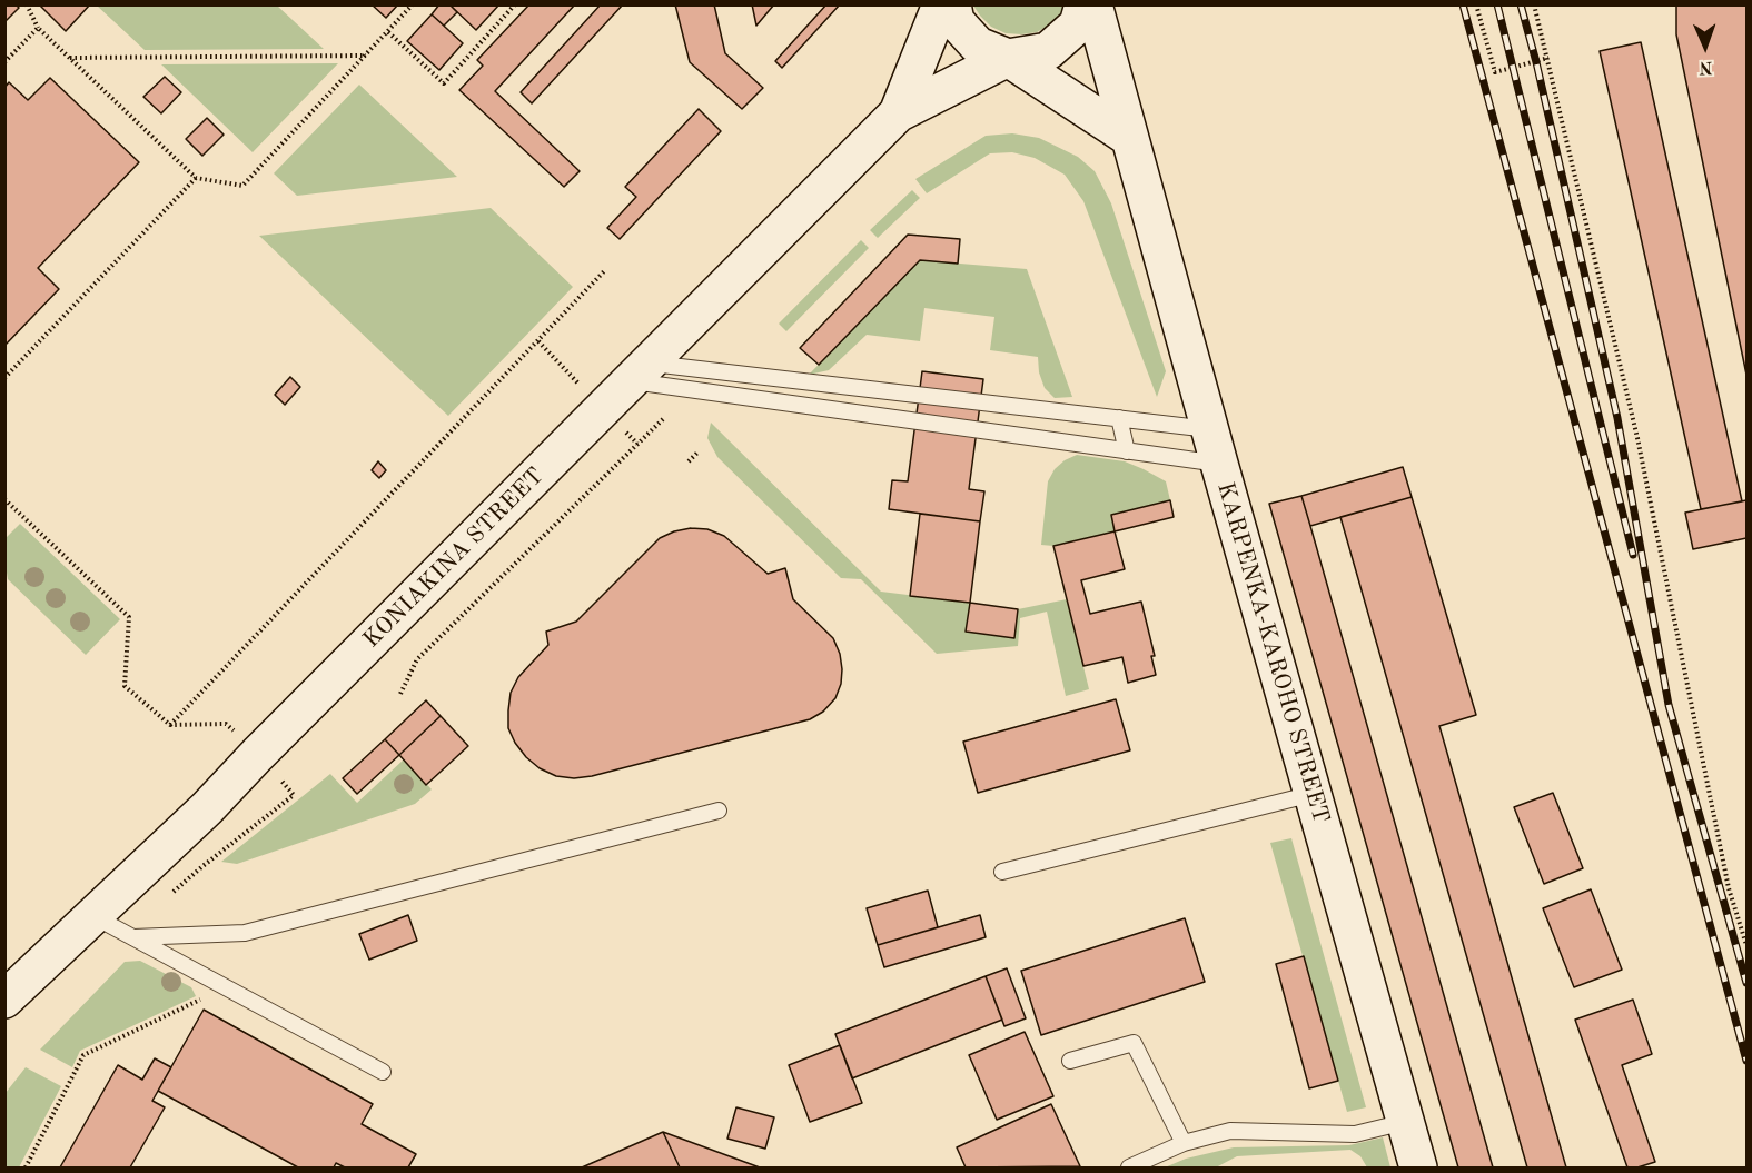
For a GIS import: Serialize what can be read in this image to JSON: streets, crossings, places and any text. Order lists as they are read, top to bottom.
{
  "streets": {
    "main road": ["KONIAKINA STREET", "KARPENKA-KAROHO STREET"]
  },
  "north": "bottom"
}
